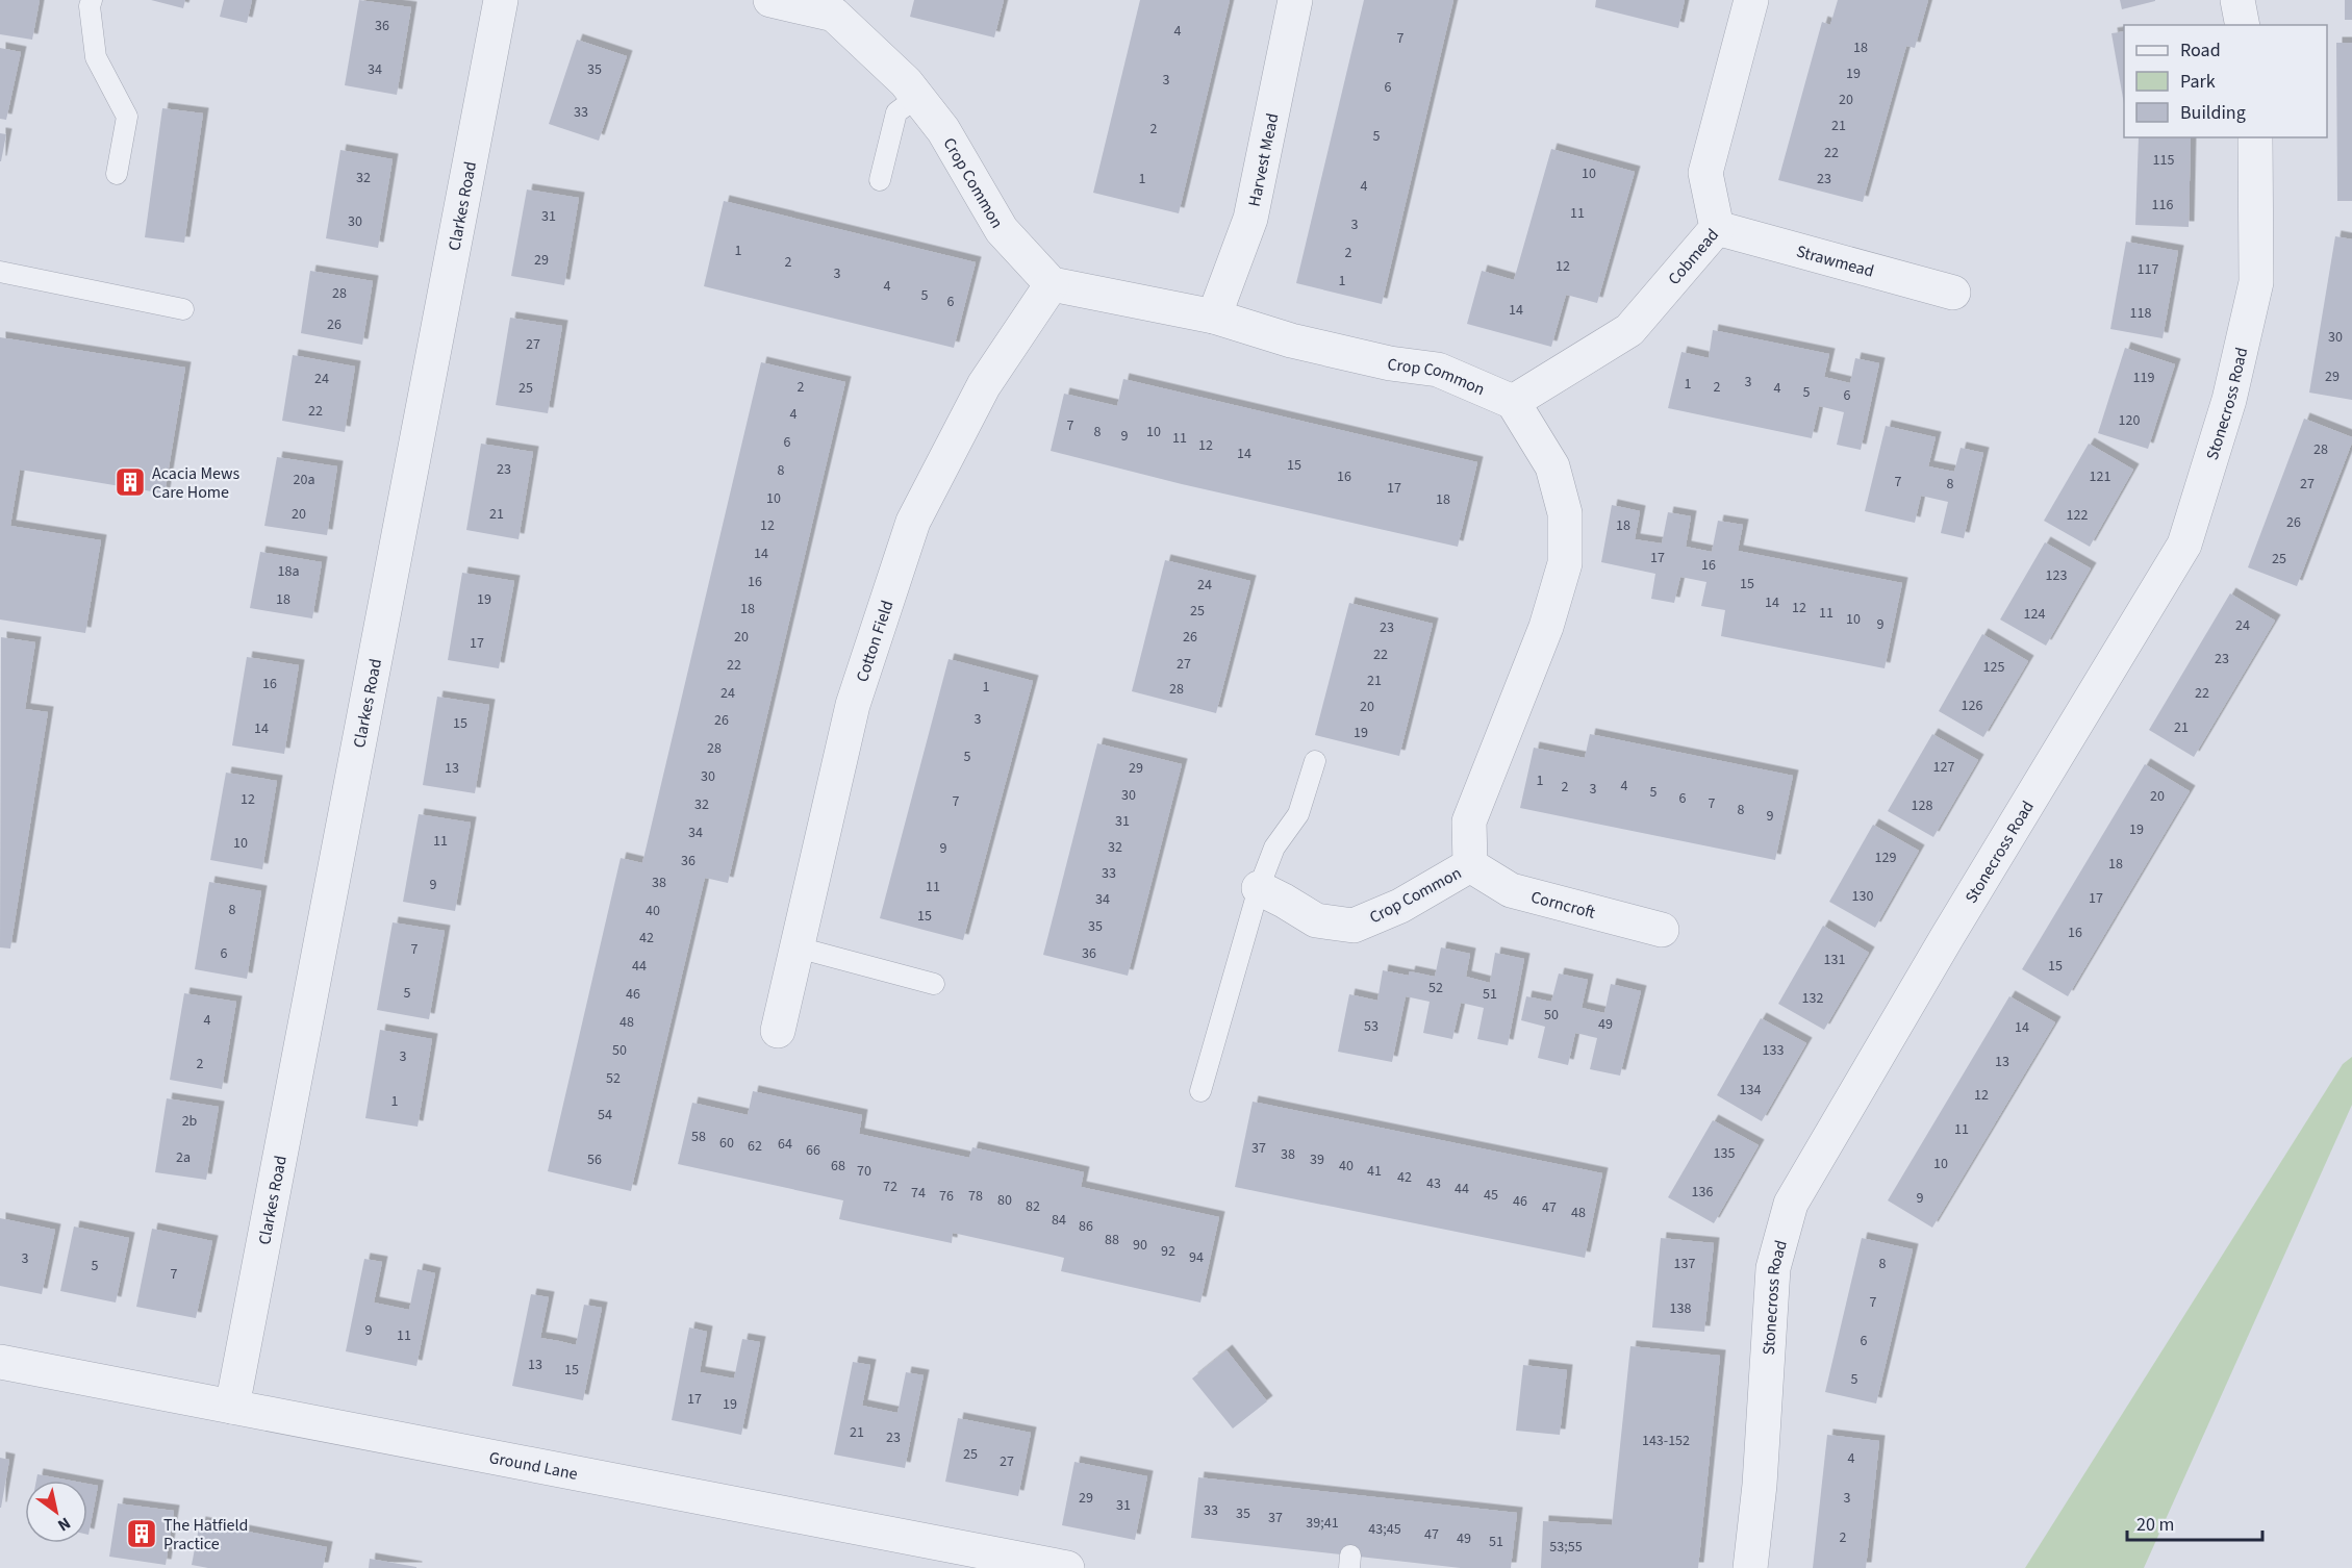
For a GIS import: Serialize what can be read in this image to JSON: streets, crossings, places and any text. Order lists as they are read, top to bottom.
{
  "streets": {
    "street": [
      "Harvest Mead",
      "Crop Common",
      "Clarkes Road",
      "Cobmead",
      "Strawmead",
      "Stonecross Road",
      "Cotton Field",
      "Corncroft",
      "Ground Lane"
    ]
  },
  "crossings": [
    ["Harvest Mead", "Crop Common"],
    ["Crop Common", "Cobmead"],
    ["Crop Common", "Cotton Field"],
    ["Crop Common", "Corncroft"],
    ["Clarkes Road", "Ground Lane"],
    ["Cobmead", "Strawmead"]
  ],
  "places": {
    "building": ["Acacia Mews Care Home", "The Hatfield Practice"]
  },
  "house_numbers": [
    "36",
    "4",
    "7",
    "18",
    "34",
    "35",
    "19",
    "3",
    "6",
    "20",
    "33",
    "21",
    "2",
    "5",
    "22",
    "115",
    "10",
    "32",
    "1",
    "23",
    "4",
    "116",
    "11",
    "31",
    "30",
    "3",
    "1",
    "2",
    "29",
    "2",
    "12",
    "117",
    "3",
    "1",
    "4",
    "28",
    "5",
    "6",
    "14",
    "118",
    "26",
    "30",
    "27",
    "29",
    "119",
    "24",
    "3",
    "1",
    "2",
    "2",
    "25",
    "4",
    "5",
    "6",
    "22",
    "4",
    "120",
    "7",
    "8",
    "10",
    "9",
    "11",
    "6",
    "12",
    "28",
    "14",
    "15",
    "23",
    "8",
    "16",
    "121",
    "20a",
    "7",
    "8",
    "27",
    "17",
    "10",
    "18",
    "20",
    "21",
    "122",
    "26",
    "12",
    "18",
    "14",
    "17",
    "25",
    "16",
    "18a",
    "123",
    "16",
    "15",
    "24",
    "18",
    "19",
    "14",
    "12",
    "18",
    "25",
    "11",
    "124",
    "10",
    "9",
    "24",
    "23",
    "20",
    "26",
    "17",
    "22",
    "23",
    "27",
    "22",
    "125",
    "21",
    "16",
    "1",
    "28",
    "24",
    "22",
    "126",
    "20",
    "3",
    "26",
    "15",
    "21",
    "14",
    "19",
    "28",
    "5",
    "127",
    "13",
    "29",
    "30",
    "1",
    "4",
    "2",
    "3",
    "5",
    "30",
    "20",
    "6",
    "12",
    "7",
    "7",
    "32",
    "128",
    "8",
    "9",
    "31",
    "19",
    "34",
    "11",
    "10",
    "32",
    "9",
    "129",
    "36",
    "18",
    "33",
    "38",
    "9",
    "11",
    "130",
    "17",
    "34",
    "8",
    "40",
    "15",
    "35",
    "16",
    "42",
    "7",
    "6",
    "36",
    "131",
    "44",
    "15",
    "52",
    "5",
    "46",
    "51",
    "132",
    "50",
    "4",
    "48",
    "49",
    "53",
    "14",
    "50",
    "133",
    "3",
    "13",
    "2",
    "52",
    "134",
    "12",
    "1",
    "54",
    "2b",
    "11",
    "58",
    "60",
    "64",
    "62",
    "37",
    "66",
    "135",
    "38",
    "2a",
    "56",
    "39",
    "10",
    "68",
    "40",
    "70",
    "41",
    "42",
    "43",
    "72",
    "44",
    "136",
    "74",
    "45",
    "76",
    "78",
    "9",
    "80",
    "46",
    "82",
    "47",
    "48",
    "84",
    "86",
    "88",
    "90",
    "92",
    "94",
    "3",
    "137",
    "8",
    "5",
    "7",
    "7",
    "138",
    "9",
    "11",
    "6",
    "13",
    "15",
    "5",
    "17",
    "19",
    "21",
    "23",
    "143-152",
    "25",
    "4",
    "27",
    "29",
    "3",
    "31",
    "33",
    "35",
    "37",
    "39;41",
    "43;45",
    "47",
    "2",
    "49",
    "51",
    "53;55"
  ],
  "legend": ["Road", "Park", "Building"],
  "scale_bar": "20 m",
  "north": "bottom right"
}
